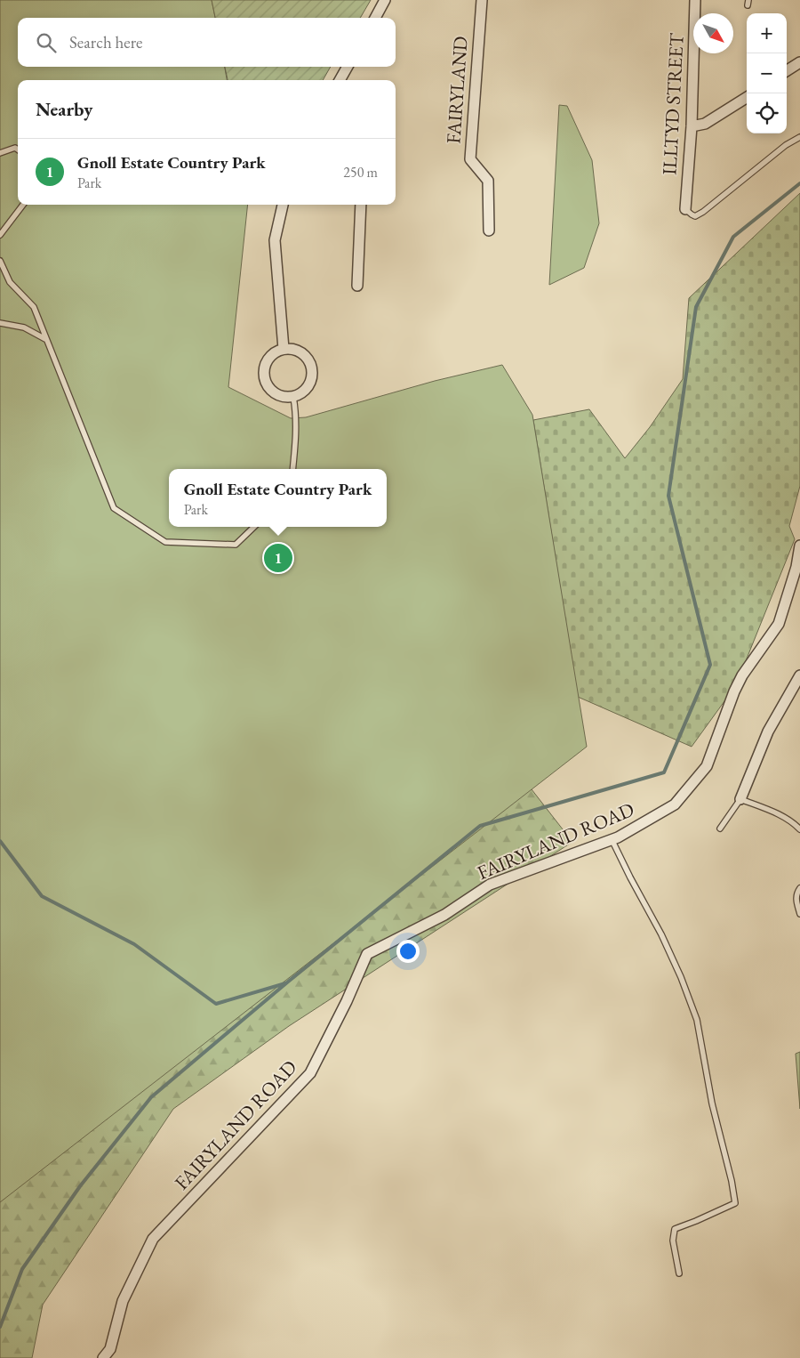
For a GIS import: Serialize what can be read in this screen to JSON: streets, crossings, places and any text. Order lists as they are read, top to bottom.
{
  "streets": {
    "street": ["FAIRYLAND", "ILLTYD STREET", "FAIRYLAND ROAD"]
  },
  "north": "bottom right",
  "page": {
    "map_buttons": ["+", "−"],
    "search": "Search here",
    "heading": "Nearby",
    "list": [
      {
        "mark": "1",
        "name": "Gnoll Estate Country Park",
        "note": "Park",
        "value": "250 m"
      }
    ],
    "popup": ["Gnoll Estate Country Park", "Park"],
    "pins": "1"
  }
}
